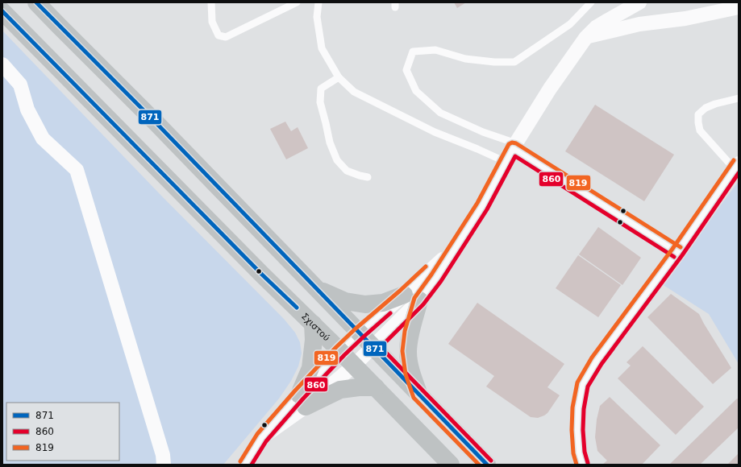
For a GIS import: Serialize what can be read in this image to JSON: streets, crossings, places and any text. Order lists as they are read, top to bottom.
{
  "streets": {
    "main road": ["Σχιστού"]
  },
  "lines": ["transit line 871", "transit line 819", "transit line 860"],
  "legend": ["871", "860", "819"]
}
